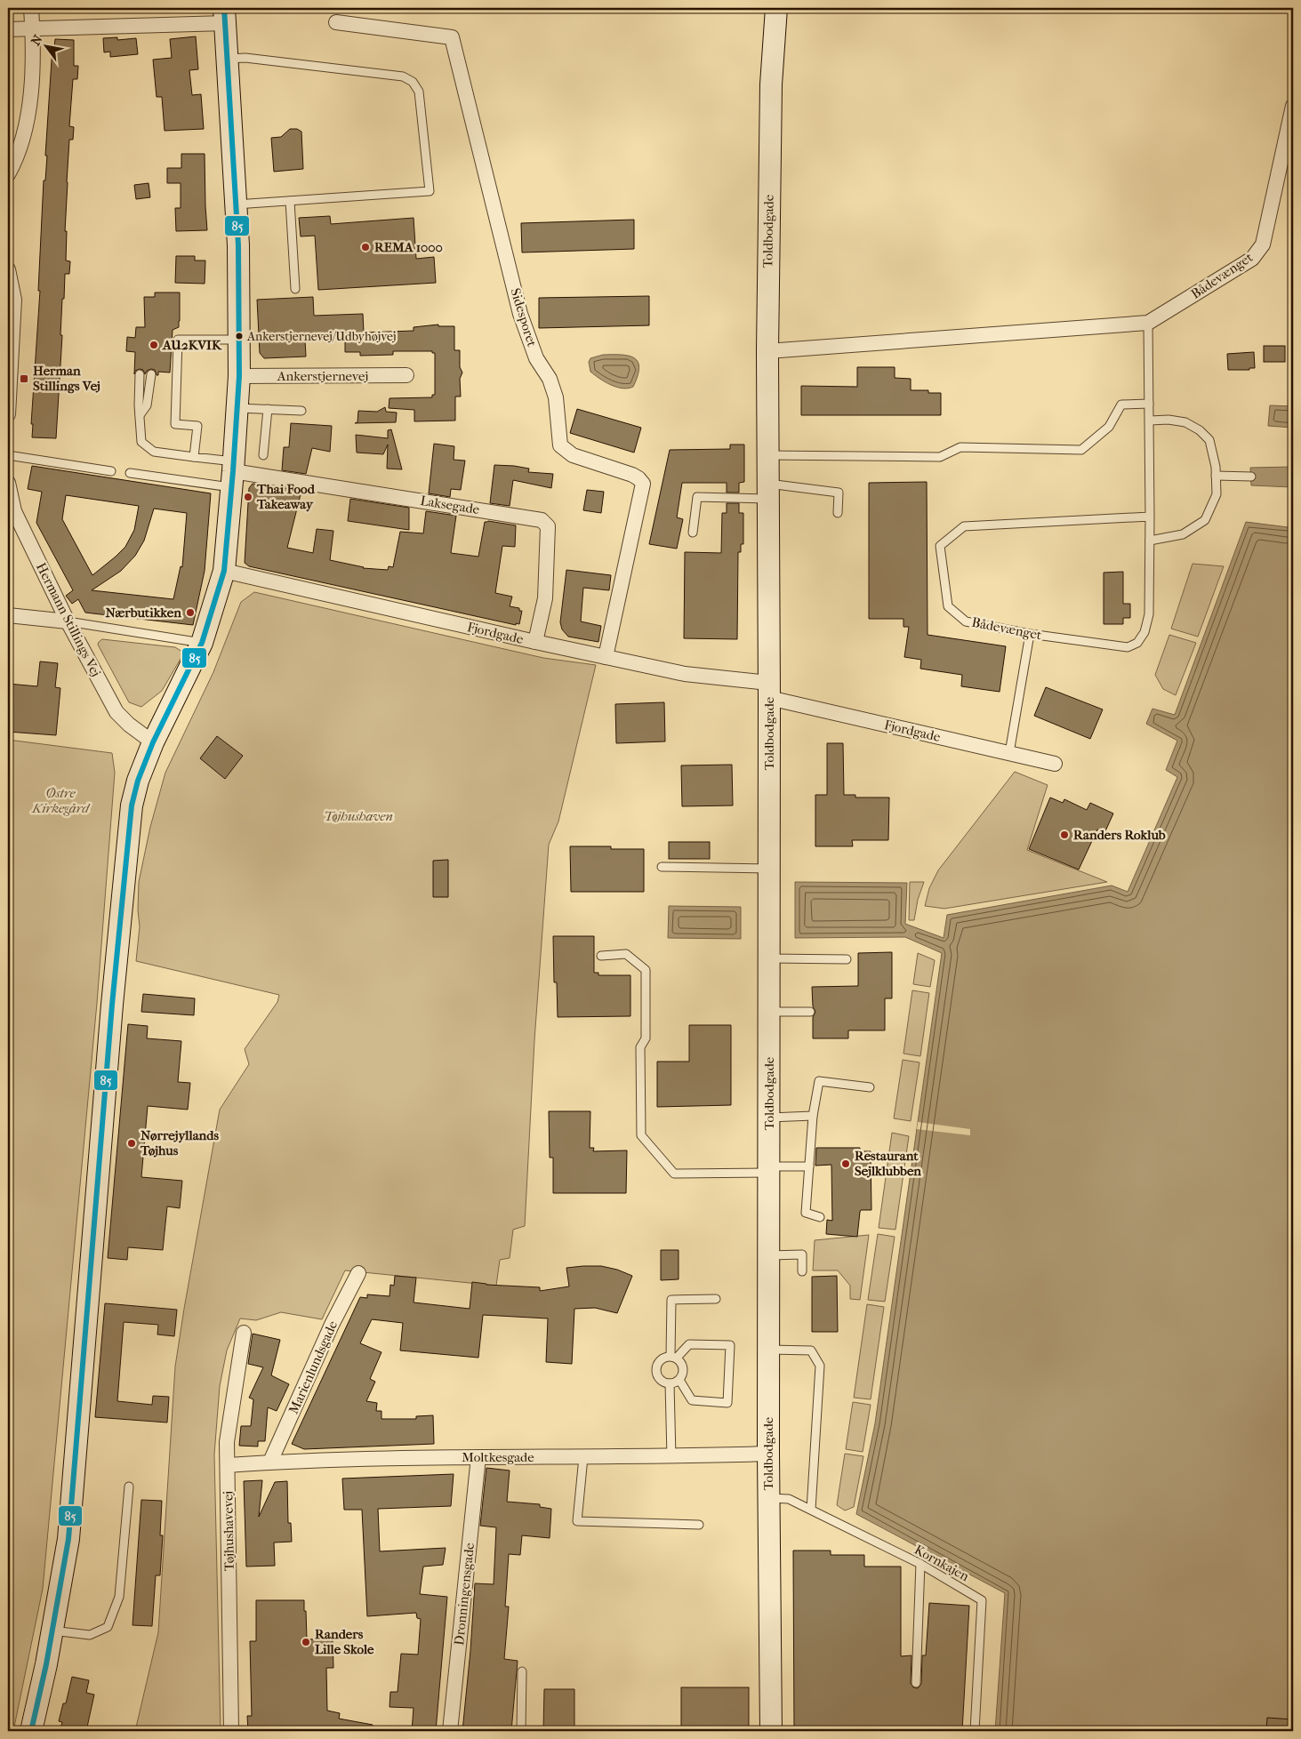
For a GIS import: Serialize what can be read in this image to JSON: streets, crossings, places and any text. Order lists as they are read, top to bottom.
{
  "streets": {
    "street": [
      "Toldbodgade",
      "Bådevænget",
      "Sidesporet",
      "Ankerstjernevej",
      "Laksegade",
      "Hermann Stillings Vej",
      "Fjordgade",
      "Marienlundsgade",
      "Moltkesgade",
      "Tøjhushavevej",
      "Dronningensgade"
    ],
    "lane": ["Kornkajen"]
  },
  "crossings": [
    ["Toldbodgade", "Bådevænget"],
    ["Toldbodgade", "Fjordgade"],
    ["Toldbodgade", "Moltkesgade"],
    ["Toldbodgade", "Kornkajen"],
    ["Sidesporet", "Fjordgade"],
    ["Laksegade", "Fjordgade"],
    ["Marienlundsgade", "Moltkesgade"],
    ["Moltkesgade", "Tøjhushavevej"],
    ["Moltkesgade", "Dronningensgade"]
  ],
  "parks": ["Østre Kirkegård", "Tøjhushaven"],
  "places": {
    "other": [
      "REMA 1000",
      "Ankerstjernevej/Udbyhøjvej",
      "AU2KVIK",
      "Thai Food Takeaway",
      "Nærbutikken",
      "Randers Roklub",
      "Nørrejyllands Tøjhus",
      "Restaurant Sejlklubben",
      "Randers Lille Skole"
    ],
    "transit": ["Herman Stillings Vej"]
  },
  "lines": ["transit line 85"],
  "north": "top left"
}
